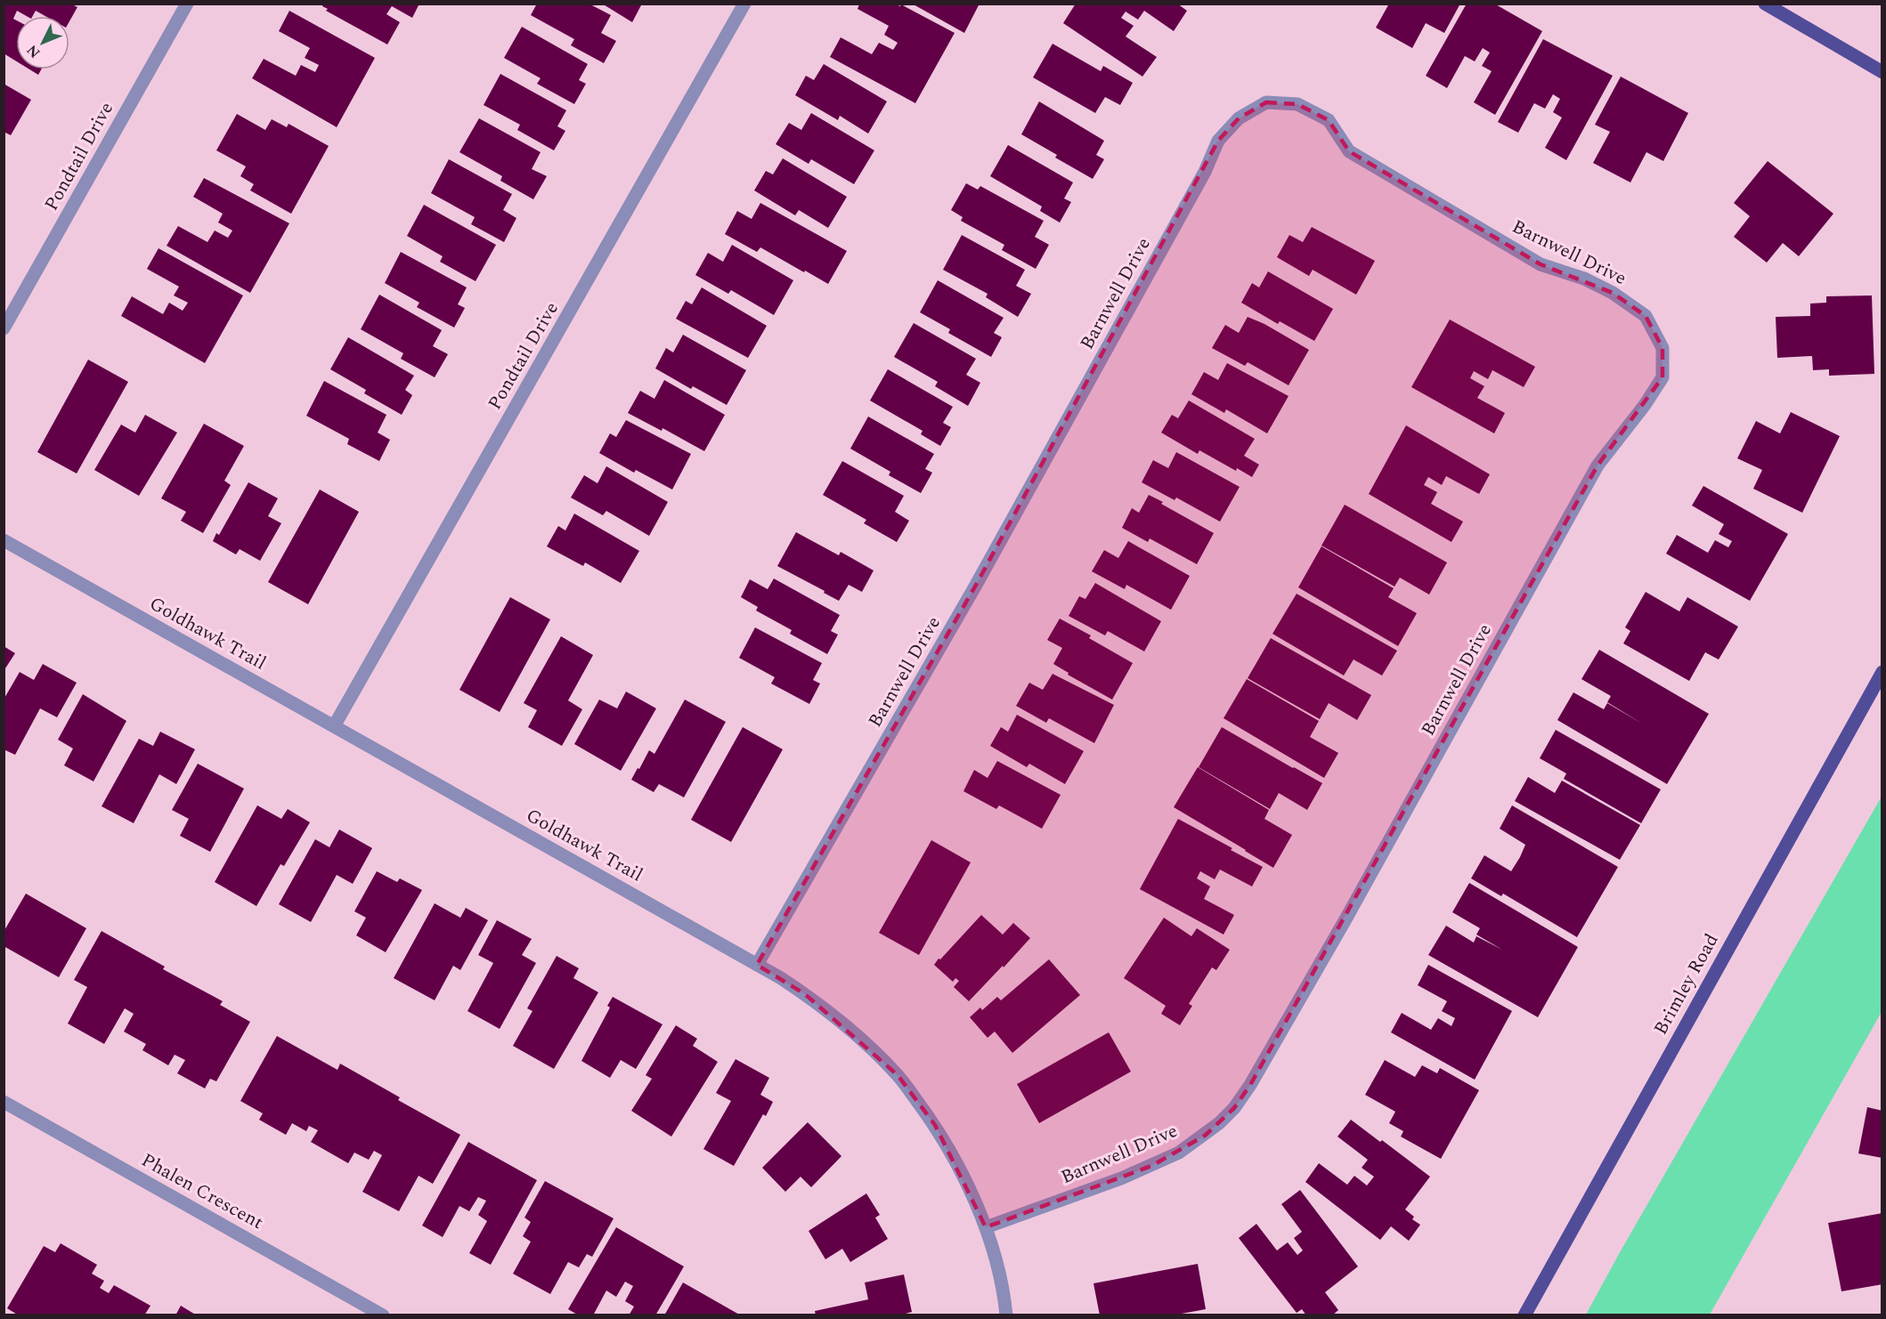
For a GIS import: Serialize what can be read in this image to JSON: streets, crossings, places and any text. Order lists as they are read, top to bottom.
{
  "streets": {
    "main road": ["Brimley Road"],
    "street": [
      "Pondtail Drive",
      "Barnwell Drive",
      "Goldhawk Trail",
      "Phalen Crescent"
    ]
  },
  "crossings": [
    ["Pondtail Drive", "Goldhawk Trail"],
    ["Barnwell Drive", "Goldhawk Trail"]
  ],
  "north": "bottom left"
}
